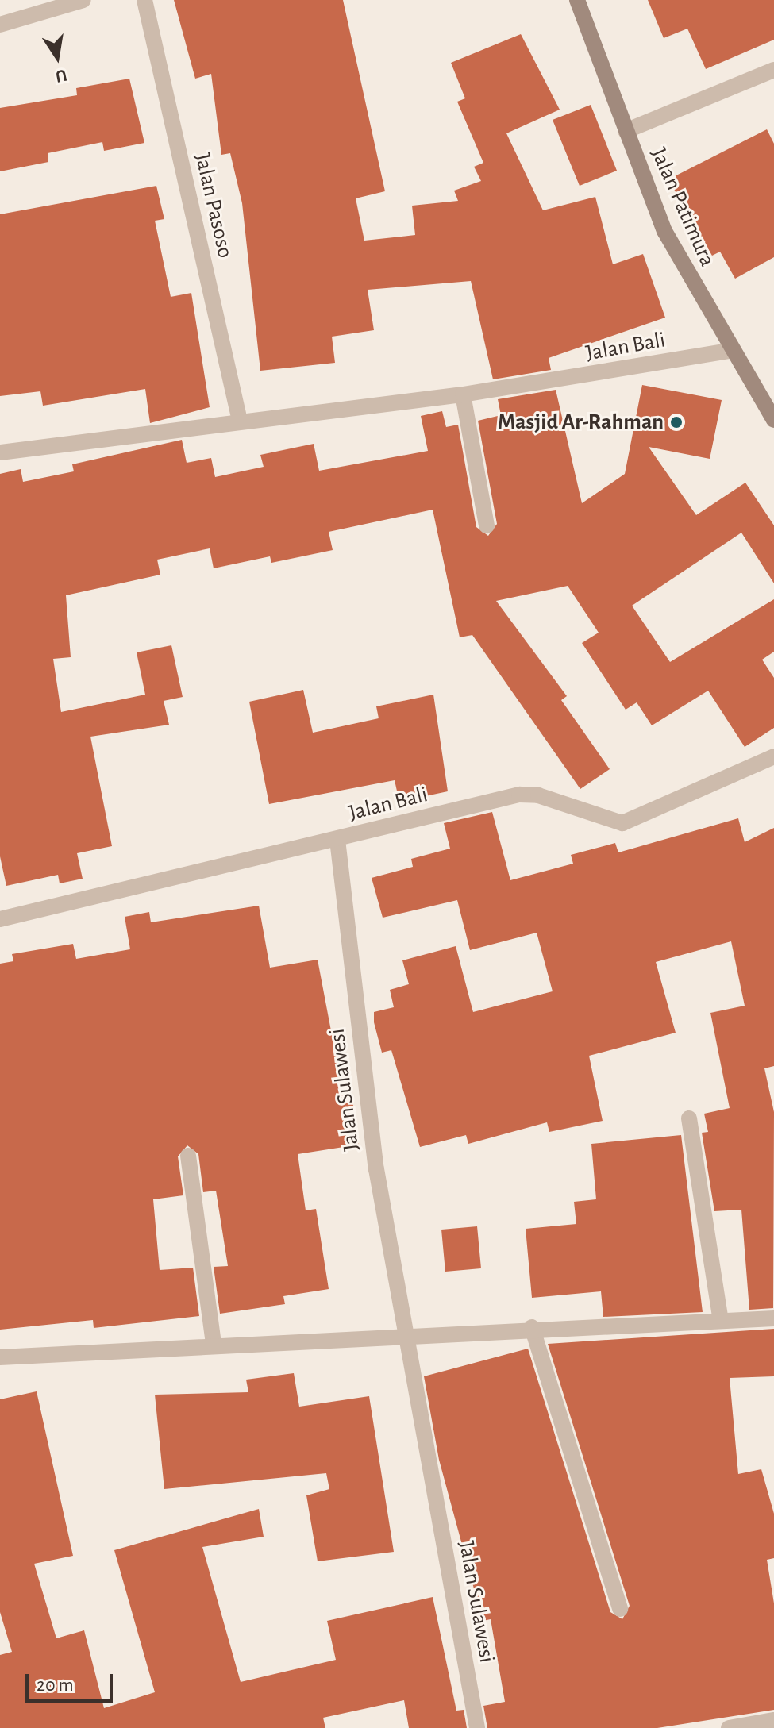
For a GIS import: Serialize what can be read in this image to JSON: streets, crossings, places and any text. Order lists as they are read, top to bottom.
{
  "streets": {
    "main road": ["Jalan Patimura"],
    "street": ["Jalan Pasoso", "Jalan Bali", "Jalan Sulawesi"]
  },
  "crossings": [
    ["Jalan Pasoso", "Jalan Bali"],
    ["Jalan Patimura", "Jalan Bali"],
    ["Jalan Bali", "Jalan Sulawesi"]
  ],
  "places": ["Masjid Ar-Rahman"],
  "scale_bar": "20 m",
  "north": "bottom"
}
